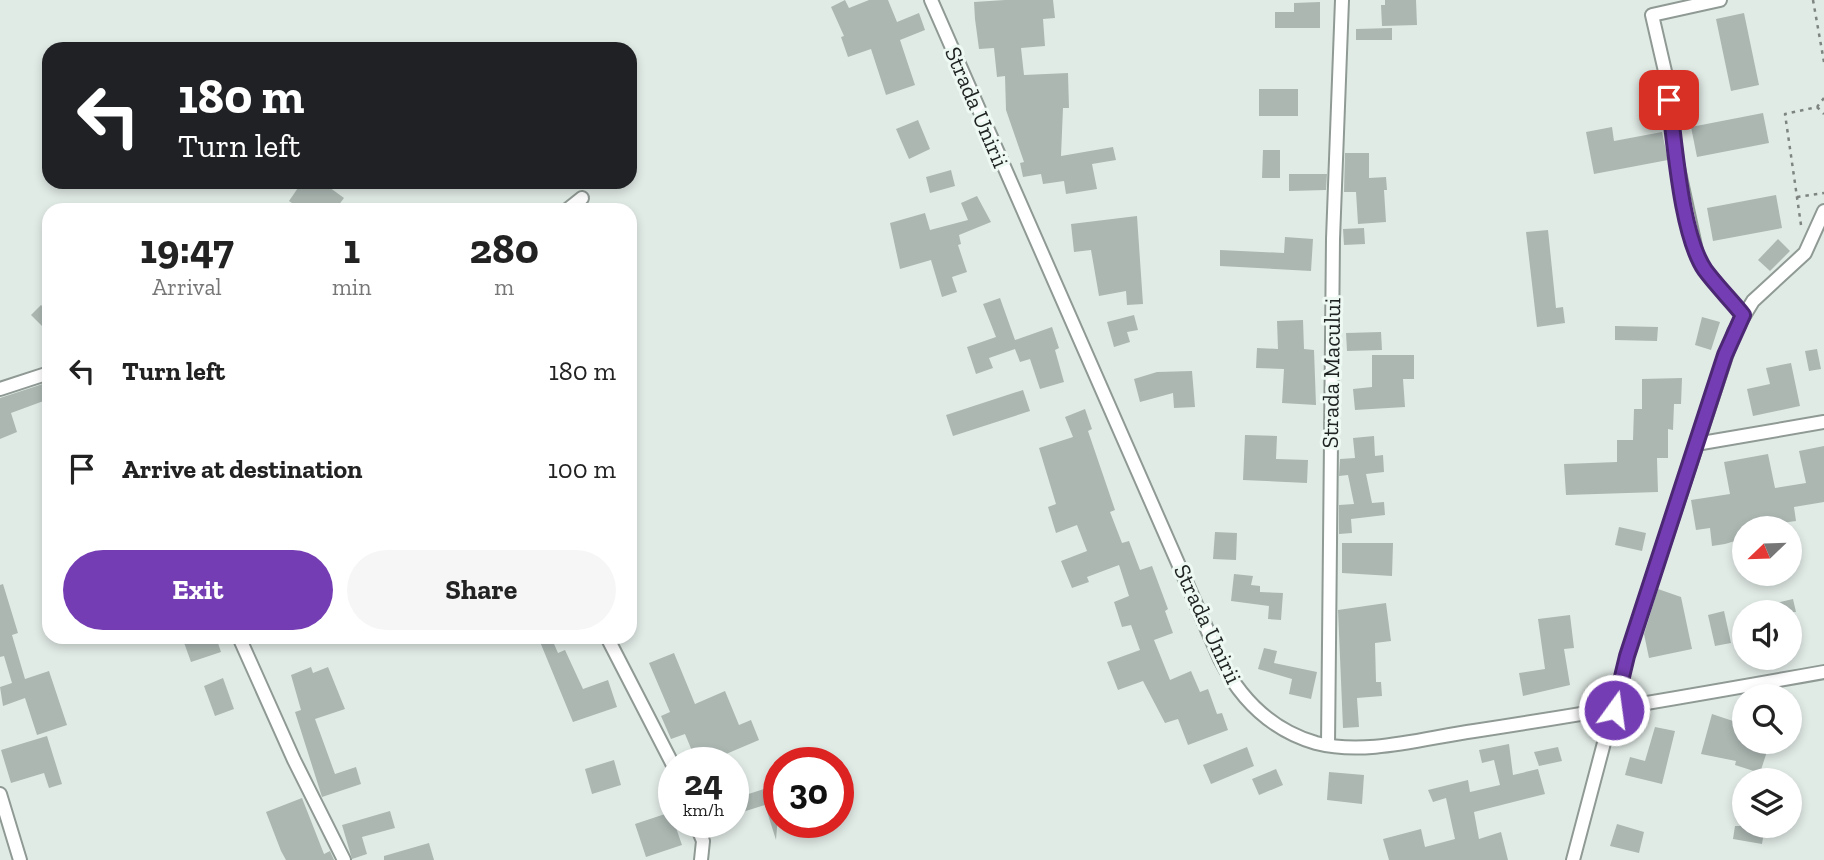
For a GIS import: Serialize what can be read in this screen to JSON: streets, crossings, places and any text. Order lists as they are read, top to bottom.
{
  "streets": {
    "street": ["Strada Unirii", "Strada Macului"]
  },
  "crossings": [
    ["Strada Unirii", "Strada Macului"]
  ],
  "north": "bottom left",
  "page": {
    "turn": ["180 m", "Turn left"],
    "eta": [
      "19:47",
      "Arrival",
      "1",
      "min",
      "280",
      "m"
    ],
    "list": [
      {
        "name": "Turn left",
        "value": "180 m"
      },
      {
        "name": "Arrive at destination",
        "value": "100 m"
      }
    ],
    "buttons": ["Exit", "Share"],
    "speed": "24 km/h",
    "limit": "30"
  }
}
